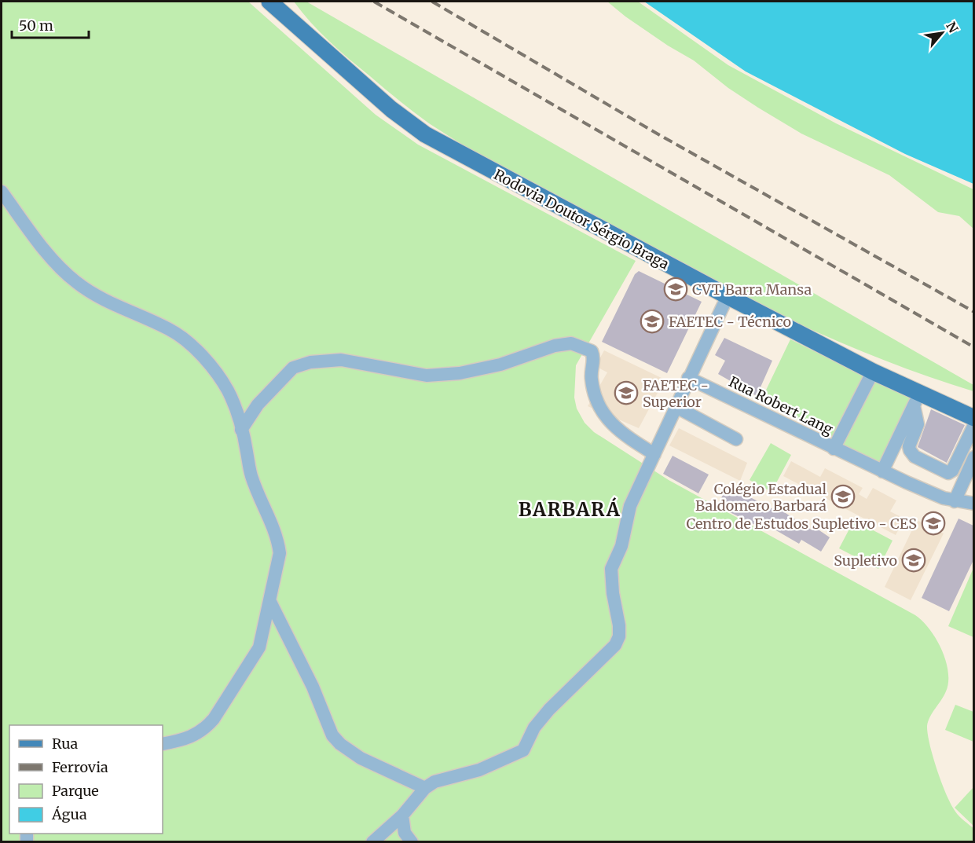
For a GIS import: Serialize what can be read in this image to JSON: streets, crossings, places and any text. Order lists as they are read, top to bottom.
{
  "streets": {
    "main road": ["Rodovia Doutor Sérgio Braga"],
    "street": ["Rua Robert Lang"]
  },
  "districts": ["BARBARÁ"],
  "places": {
    "school or university": [
      "CVT Barra Mansa",
      "FAETEC - Técnico",
      "FAETEC - Superior",
      "Colégio Estadual Baldomero Barbará",
      "Centro de Estudos Supletivo - CES",
      "Supletivo"
    ]
  },
  "legend": [
    "Rua",
    "Ferrovia",
    "Parque",
    "Água"
  ],
  "scale_bar": "50 m",
  "north": "top right"
}
